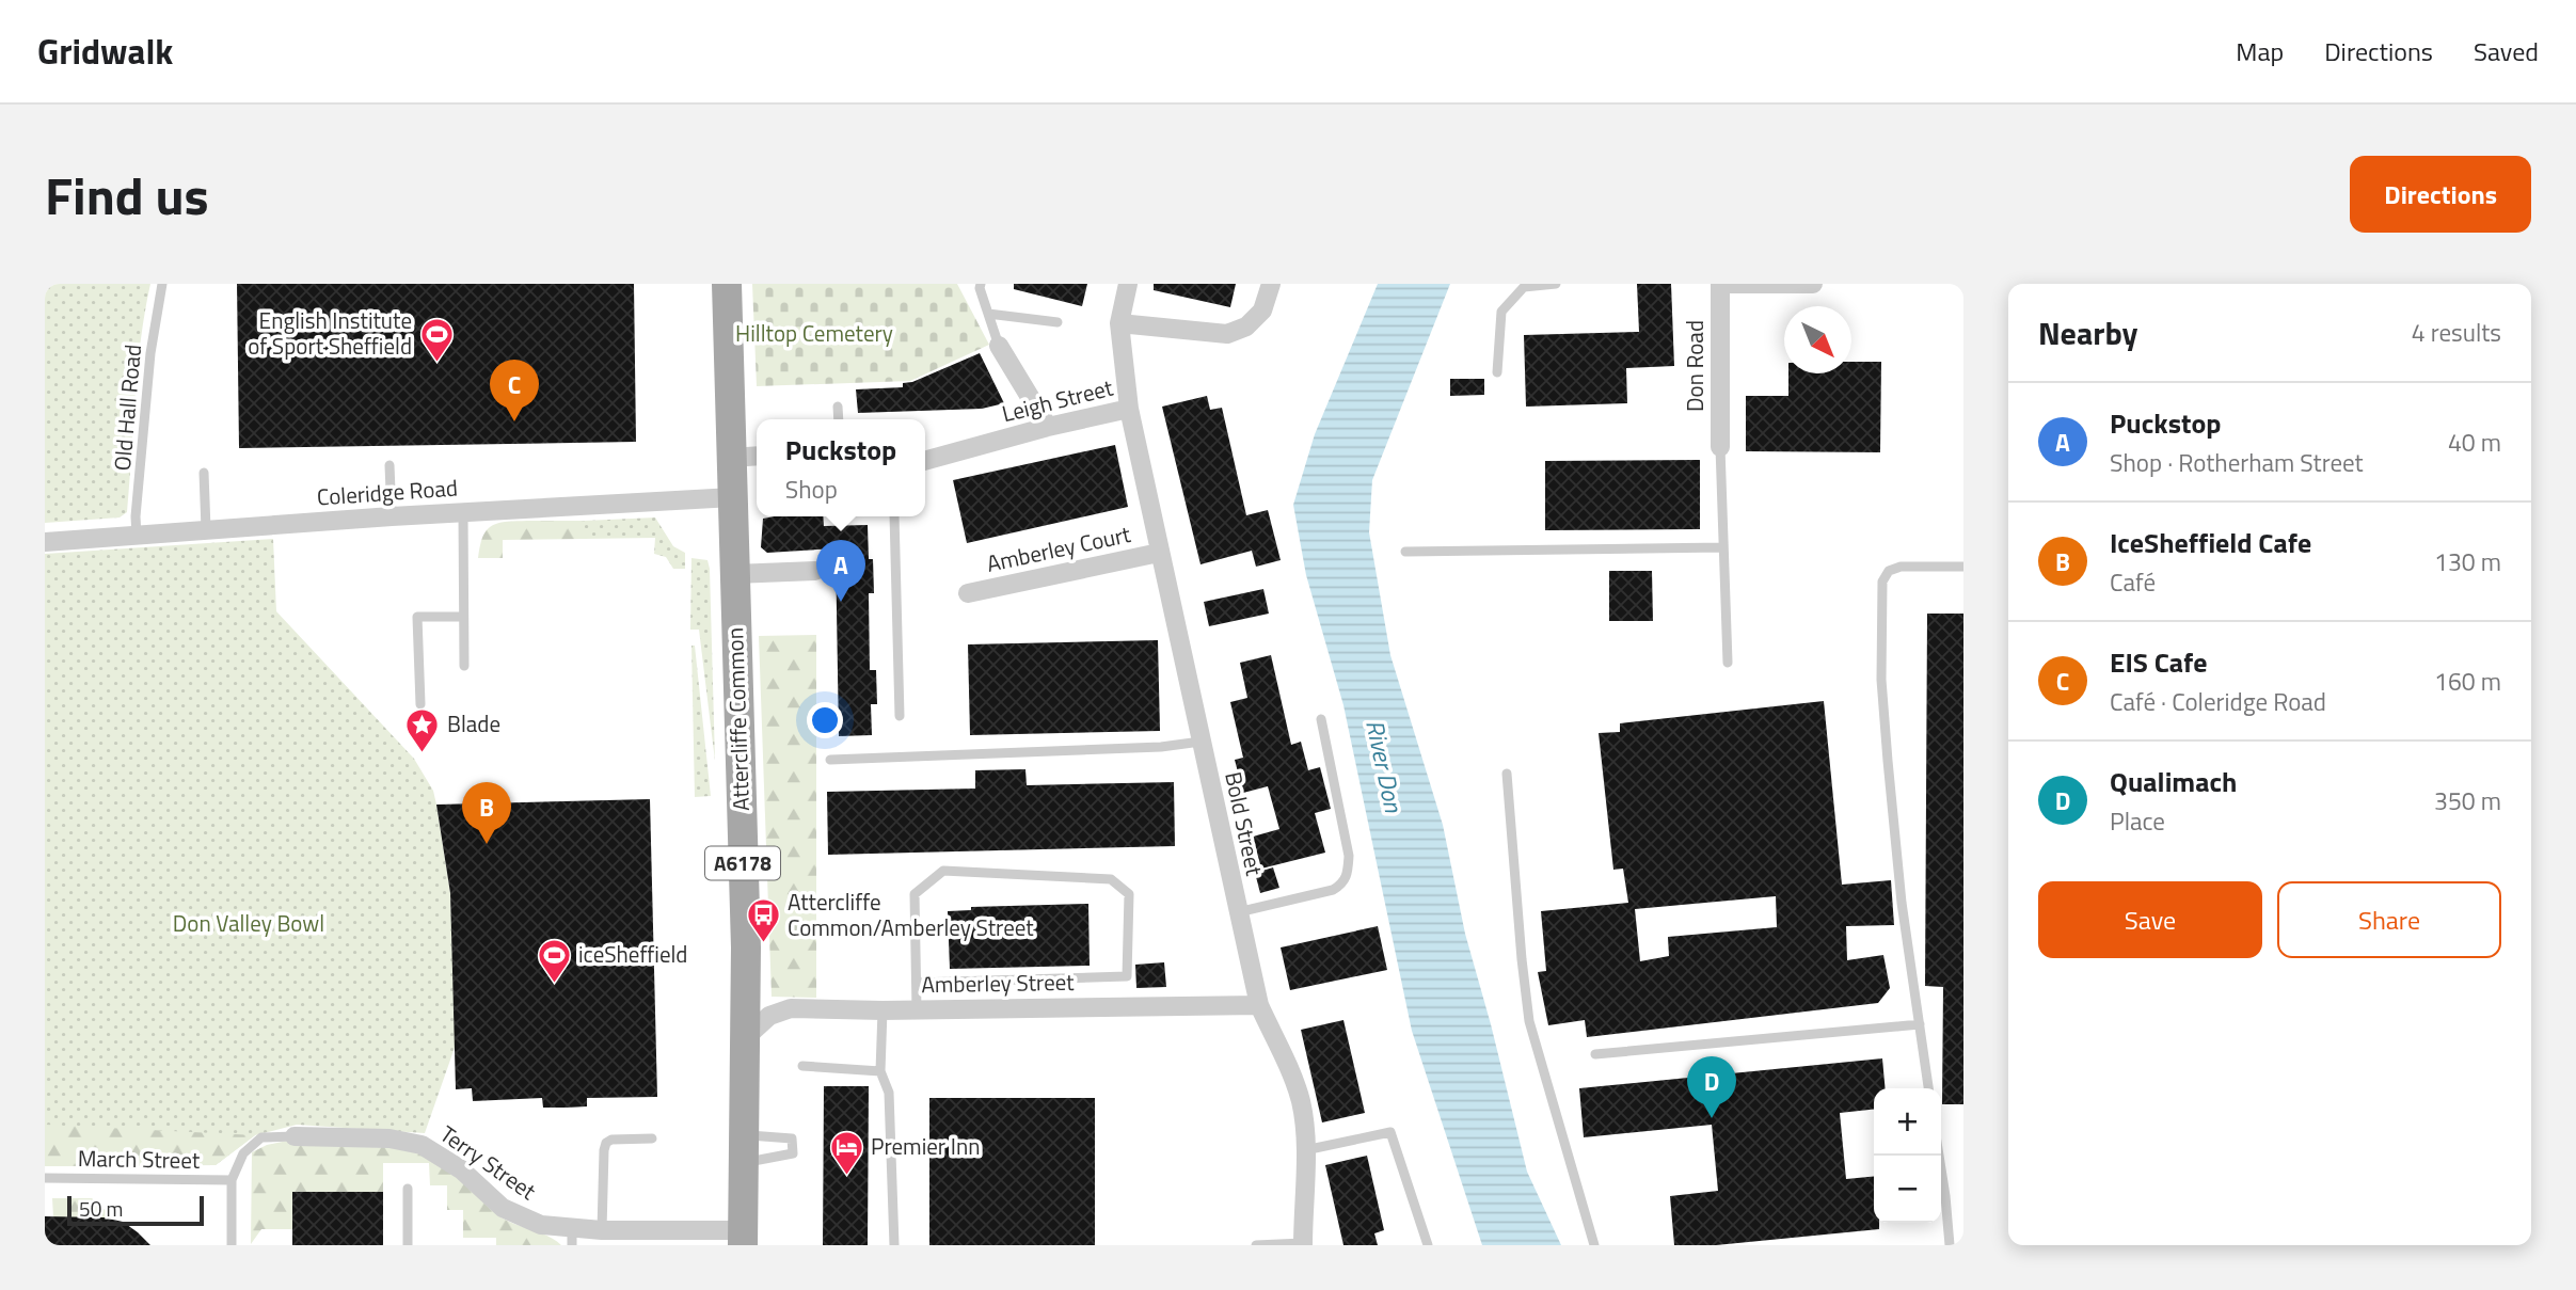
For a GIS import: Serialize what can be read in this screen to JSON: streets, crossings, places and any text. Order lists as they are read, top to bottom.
{
  "streets": {
    "main road": ["Attercliffe Common", "A6178"],
    "street": [
      "Don Road",
      "Leigh Street",
      "Coleridge Road",
      "Amberley Court",
      "Bold Street",
      "Amberley Street",
      "Terry Street"
    ],
    "lane": ["Old Hall Road", "March Street"]
  },
  "crossings": [
    ["Leigh Street", "Bold Street"],
    ["Old Hall Road", "Coleridge Road"],
    ["Coleridge Road", "Attercliffe Common"],
    ["Amberley Court", "Bold Street"],
    ["Attercliffe Common", "Amberley Street"],
    ["Attercliffe Common", "Terry Street"],
    ["Bold Street", "Amberley Street"]
  ],
  "water": ["River Don"],
  "parks": ["Hilltop Cemetery", "Don Valley Bowl"],
  "places": {
    "sports": ["English Institute of Sport Sheffield", "iceSheffield"],
    "place": ["Blade"],
    "bus stop": ["Attercliffe Common/Amberley Street"],
    "hotel": ["Premier Inn"]
  },
  "scale_bar": "50 m",
  "north": "bottom right",
  "page": {
    "header": "Gridwalk",
    "nav": ["Map", "Directions", "Saved"],
    "title": "Find us",
    "buttons": [
      "Directions",
      ["Save", "Share"]
    ],
    "heading": ["Nearby", "4 results"],
    "pins": [
      "C",
      "A",
      "B",
      "D"
    ],
    "list": [
      {
        "mark": "A",
        "name": "Puckstop",
        "note": "Shop · Rotherham Street",
        "value": "40 m"
      },
      {
        "mark": "B",
        "name": "IceSheffield Cafe",
        "note": "Café",
        "value": "130 m"
      },
      {
        "mark": "C",
        "name": "EIS Cafe",
        "note": "Café · Coleridge Road",
        "value": "160 m"
      },
      {
        "mark": "D",
        "name": "Qualimach",
        "note": "Place",
        "value": "350 m"
      }
    ],
    "popup": ["Puckstop", "Shop"],
    "map_buttons": ["+", "−"],
    "scale": "50 m"
  }
}
